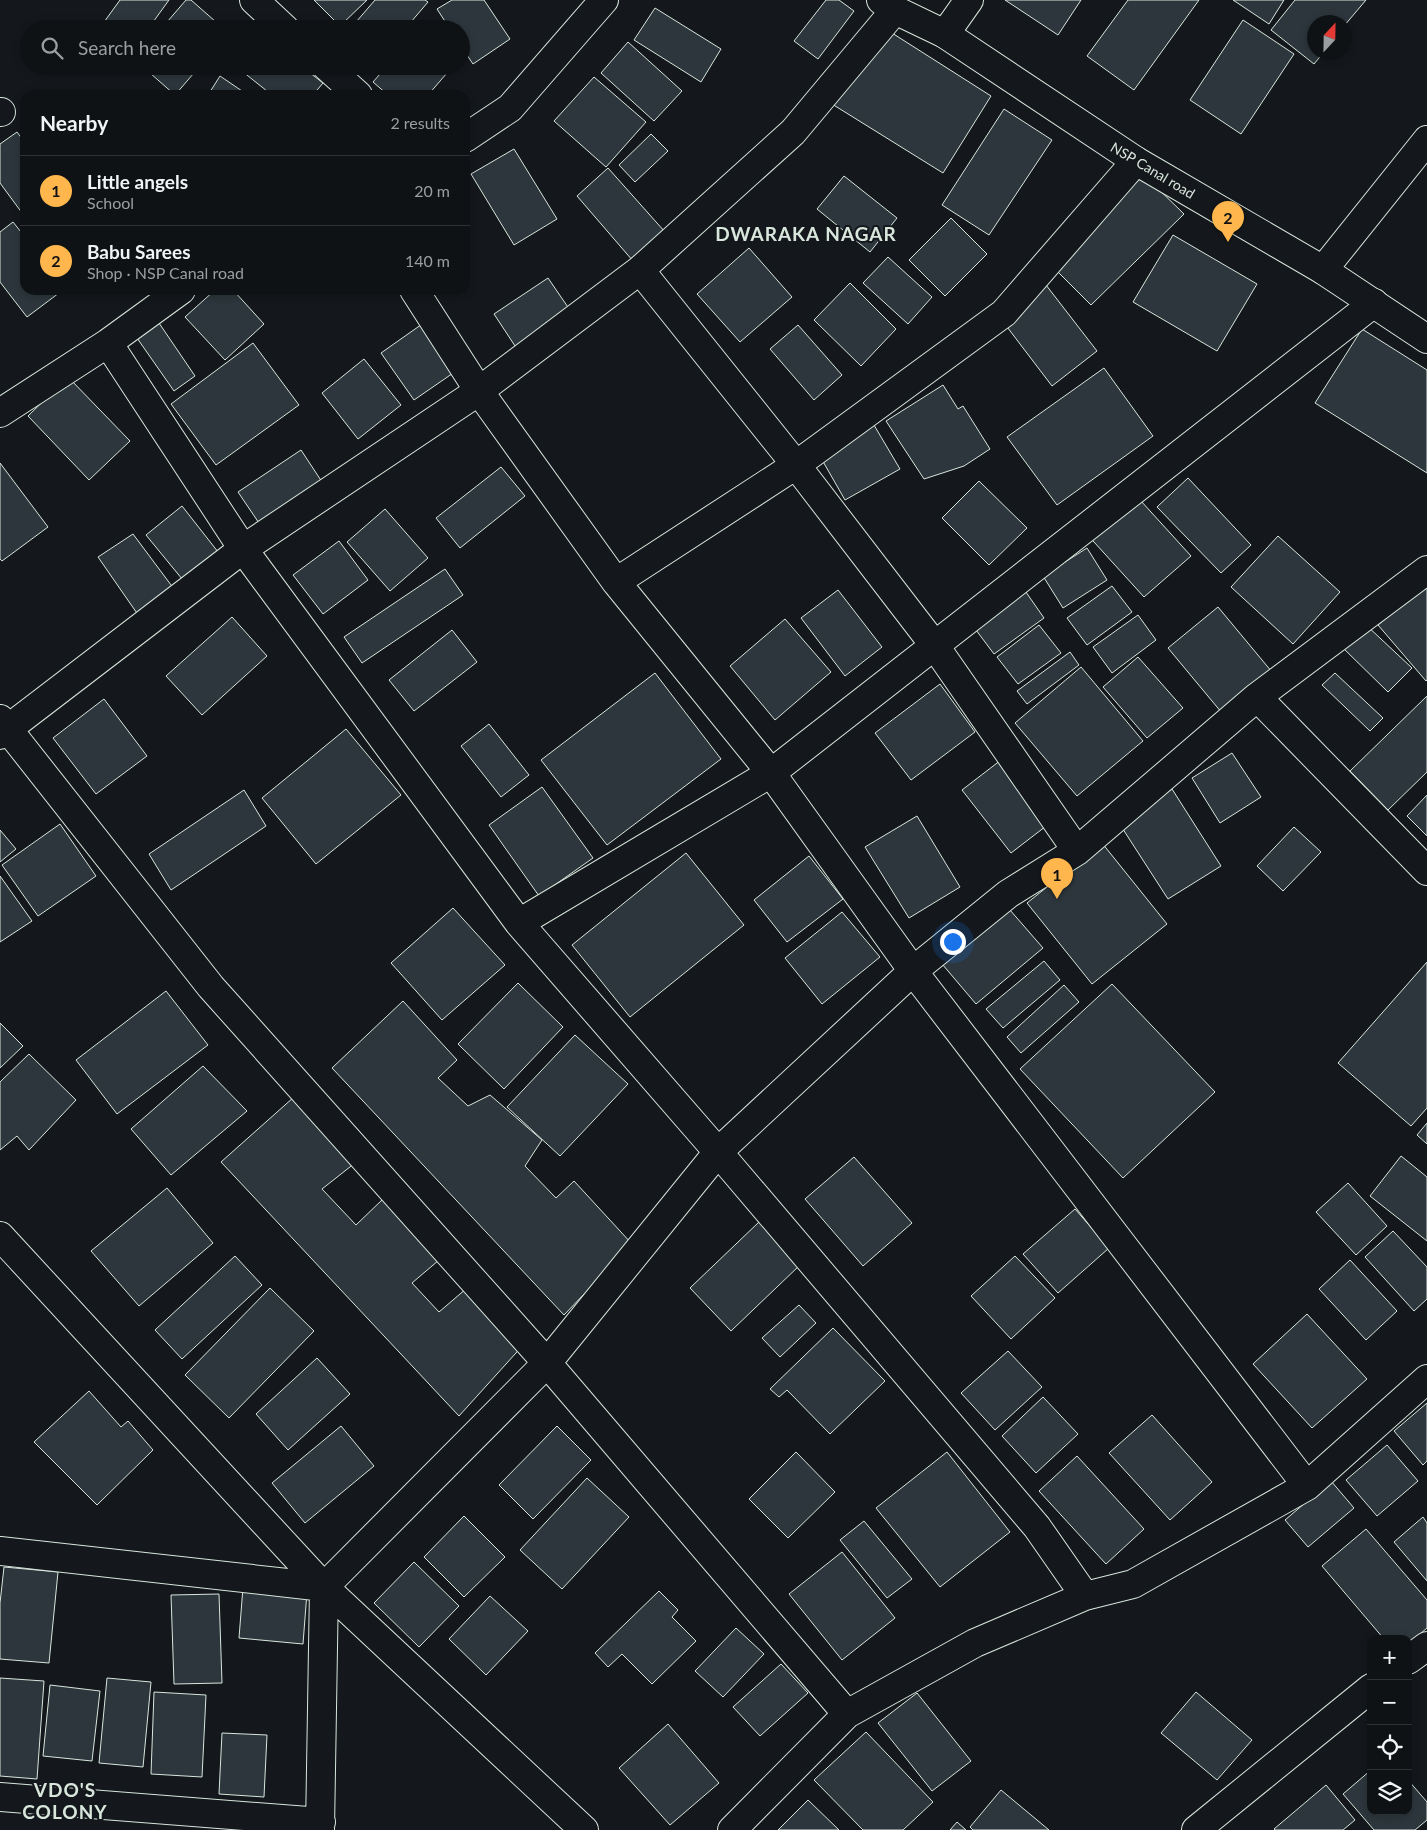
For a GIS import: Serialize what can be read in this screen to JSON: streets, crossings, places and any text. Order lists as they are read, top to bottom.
{
  "streets": {
    "street": ["NSP Canal road"]
  },
  "districts": ["DWARAKA NAGAR", "VDO'S COLONY"],
  "north": "top",
  "page": {
    "search": "Search here",
    "heading": ["Nearby", "2 results"],
    "list": [
      {
        "mark": "1",
        "name": "Little angels",
        "note": "School",
        "value": "20 m"
      },
      {
        "mark": "2",
        "name": "Babu Sarees",
        "note": "Shop · NSP Canal road",
        "value": "140 m"
      }
    ],
    "pins": ["2", "1"],
    "map_buttons": ["+", "−"]
  }
}
